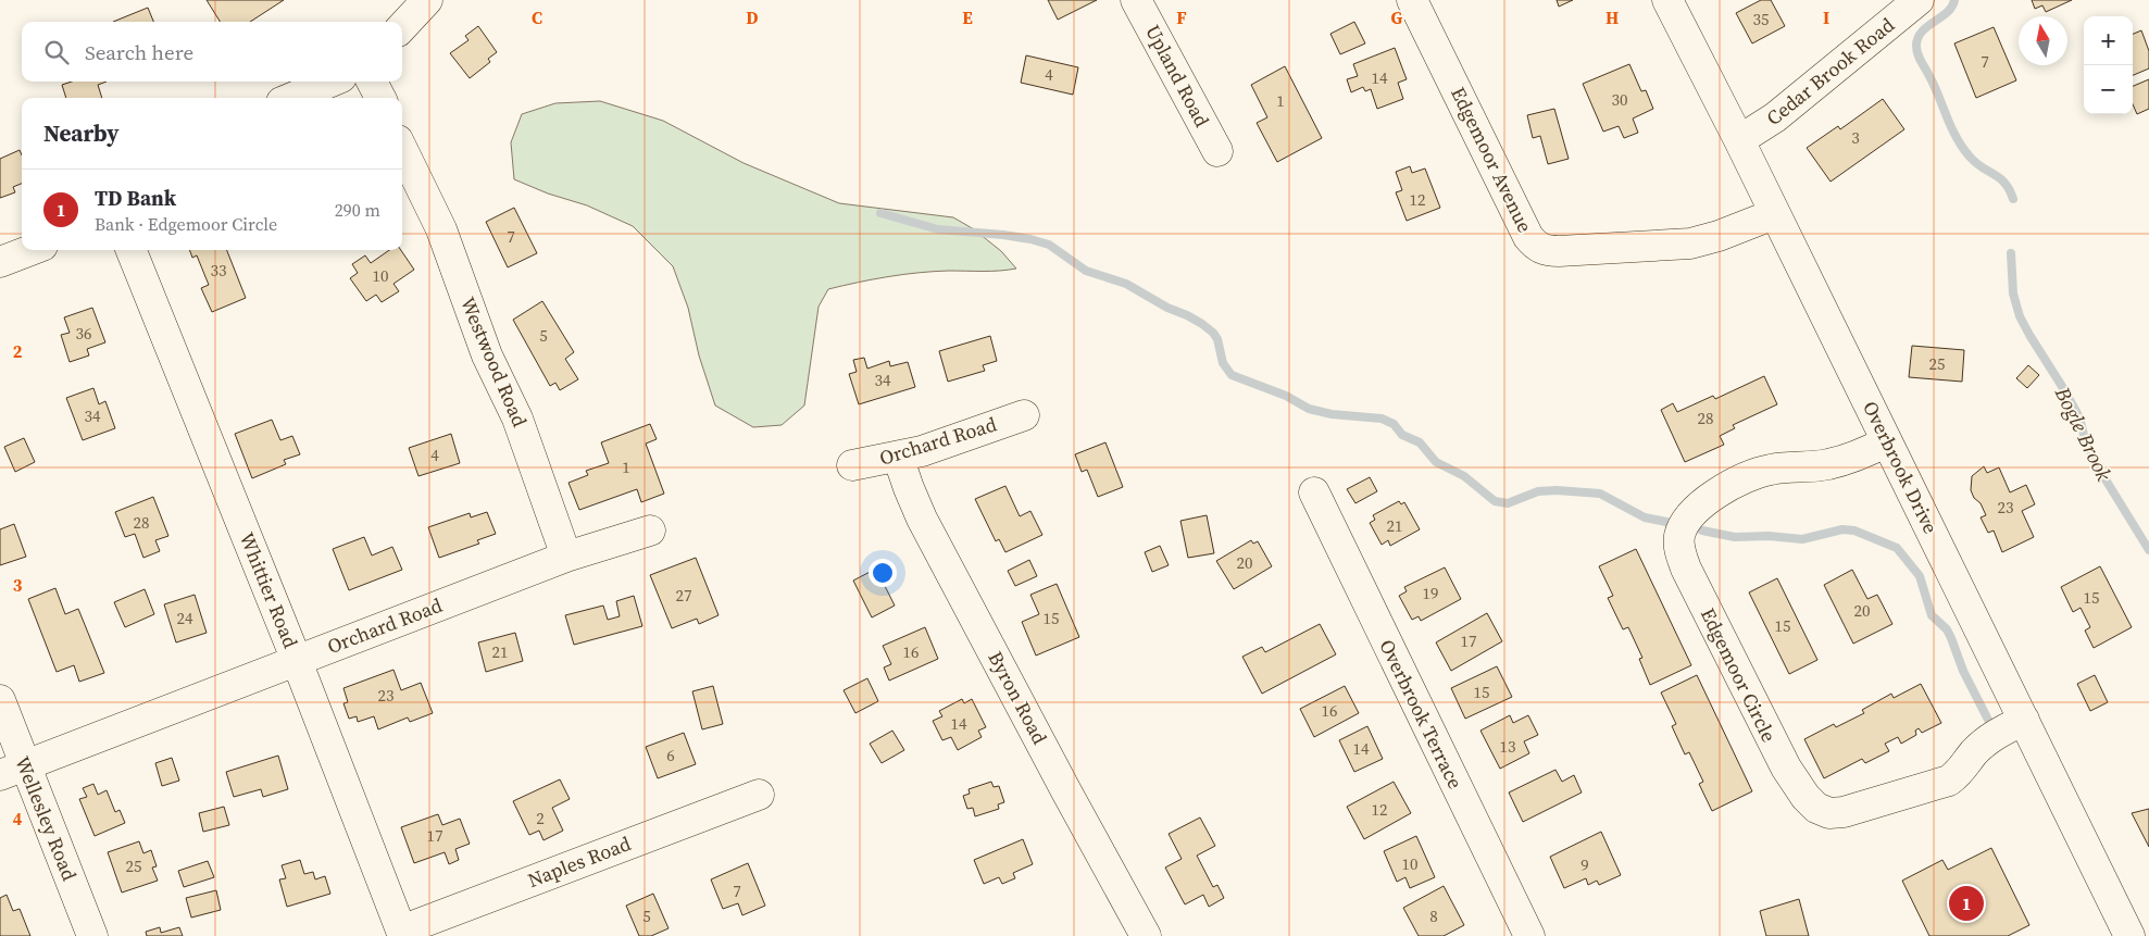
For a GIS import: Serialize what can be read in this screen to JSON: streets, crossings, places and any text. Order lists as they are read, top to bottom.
{
  "streets": {
    "street": [
      "Cedar Brook Road",
      "Upland Road",
      "Edgemoor Avenue",
      "Westwood Road",
      "Orchard Road",
      "Overbrook Drive",
      "Whittier Road",
      "Edgemoor Circle",
      "Byron Road",
      "Overbrook Terrace",
      "Wellesley Road",
      "Naples Road"
    ]
  },
  "crossings": [
    ["Cedar Brook Road", "Overbrook Drive"],
    ["Edgemoor Avenue", "Overbrook Drive"],
    ["Westwood Road", "Orchard Road"],
    ["Orchard Road", "Whittier Road"],
    ["Orchard Road", "Byron Road"],
    ["Orchard Road", "Wellesley Road"],
    ["Overbrook Drive", "Edgemoor Circle"],
    ["Whittier Road", "Naples Road"]
  ],
  "water": ["Bogle Brook"],
  "house_numbers": [
    "35",
    "7",
    "4",
    "14",
    "30",
    "1",
    "3",
    "12",
    "7",
    "33",
    "10",
    "36",
    "5",
    "25",
    "34",
    "34",
    "28",
    "4",
    "1",
    "23",
    "28",
    "21",
    "20",
    "19",
    "27",
    "15",
    "20",
    "24",
    "15",
    "15",
    "17",
    "21",
    "16",
    "15",
    "23",
    "16",
    "14",
    "13",
    "14",
    "6",
    "12",
    "2",
    "17",
    "10",
    "9",
    "25",
    "7",
    "5",
    "8"
  ],
  "north": "top",
  "page": {
    "map_buttons": ["+", "−"],
    "search": "Search here",
    "heading": "Nearby",
    "list": [
      {
        "mark": "1",
        "name": "TD Bank",
        "note": "Bank · Edgemoor Circle",
        "value": "290 m"
      }
    ],
    "pins": "1"
  },
  "grid": {
    "columns": [
      "C",
      "D",
      "E",
      "F",
      "G",
      "H",
      "I"
    ],
    "rows": ["2", "3", "4"]
  }
}
